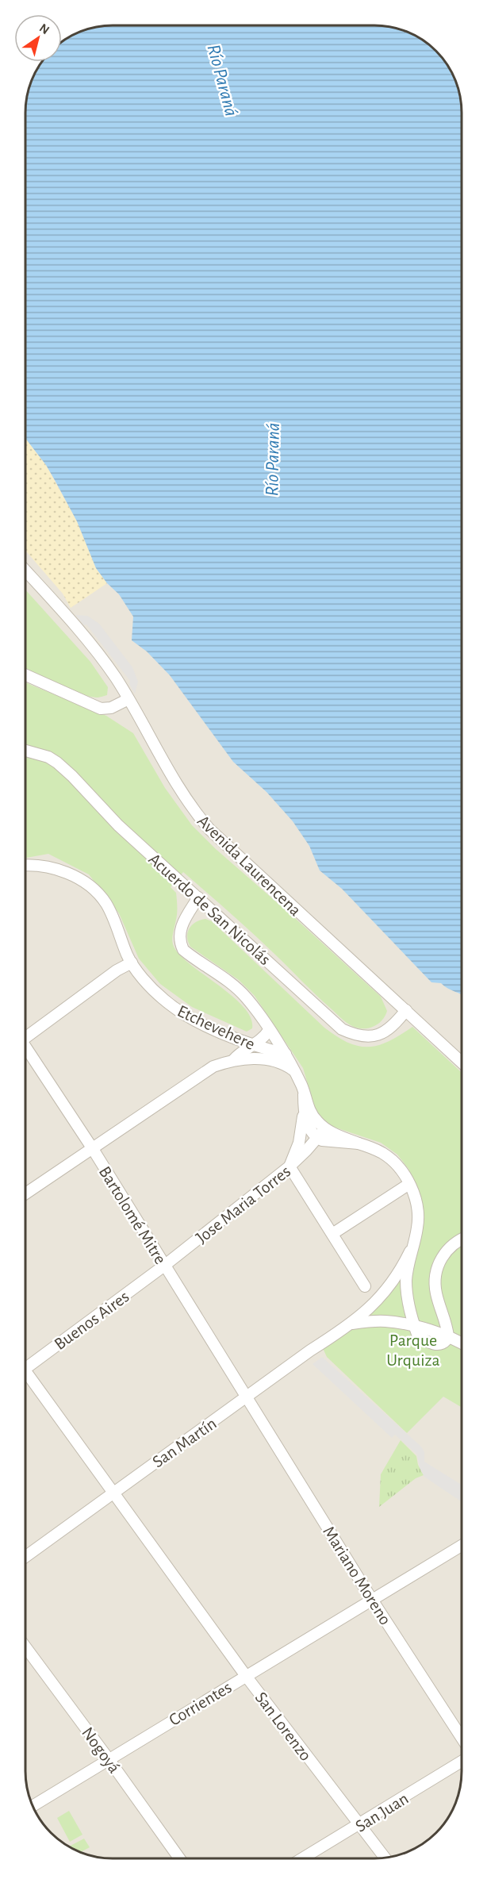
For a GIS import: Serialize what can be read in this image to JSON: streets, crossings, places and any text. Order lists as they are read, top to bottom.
{
  "streets": {
    "street": [
      "Avenida Laurencena",
      "Acuerdo de San Nicolás",
      "Etchevehere",
      "Jose Maria Torres",
      "Bartolomé Mitre",
      "Buenos Aires",
      "San Martín",
      "Mariano Moreno",
      "Corrientes",
      "San Lorenzo",
      "Nogoyá",
      "San Juan"
    ]
  },
  "crossings": [
    ["Avenida Laurencena", "Acuerdo de San Nicolás"],
    ["Acuerdo de San Nicolás", "Etchevehere"],
    ["Jose Maria Torres", "Bartolomé Mitre"],
    ["Jose Maria Torres", "Buenos Aires"],
    ["Bartolomé Mitre", "Buenos Aires"],
    ["Bartolomé Mitre", "San Martín"],
    ["Bartolomé Mitre", "Mariano Moreno"],
    ["San Martín", "Mariano Moreno"],
    ["San Martín", "San Lorenzo"],
    ["Mariano Moreno", "Corrientes"],
    ["Corrientes", "San Lorenzo"],
    ["Corrientes", "Nogoyá"],
    ["San Lorenzo", "San Juan"]
  ],
  "water": ["Río Paraná"],
  "parks": ["Parque Urquiza"],
  "north": "top right"
}
